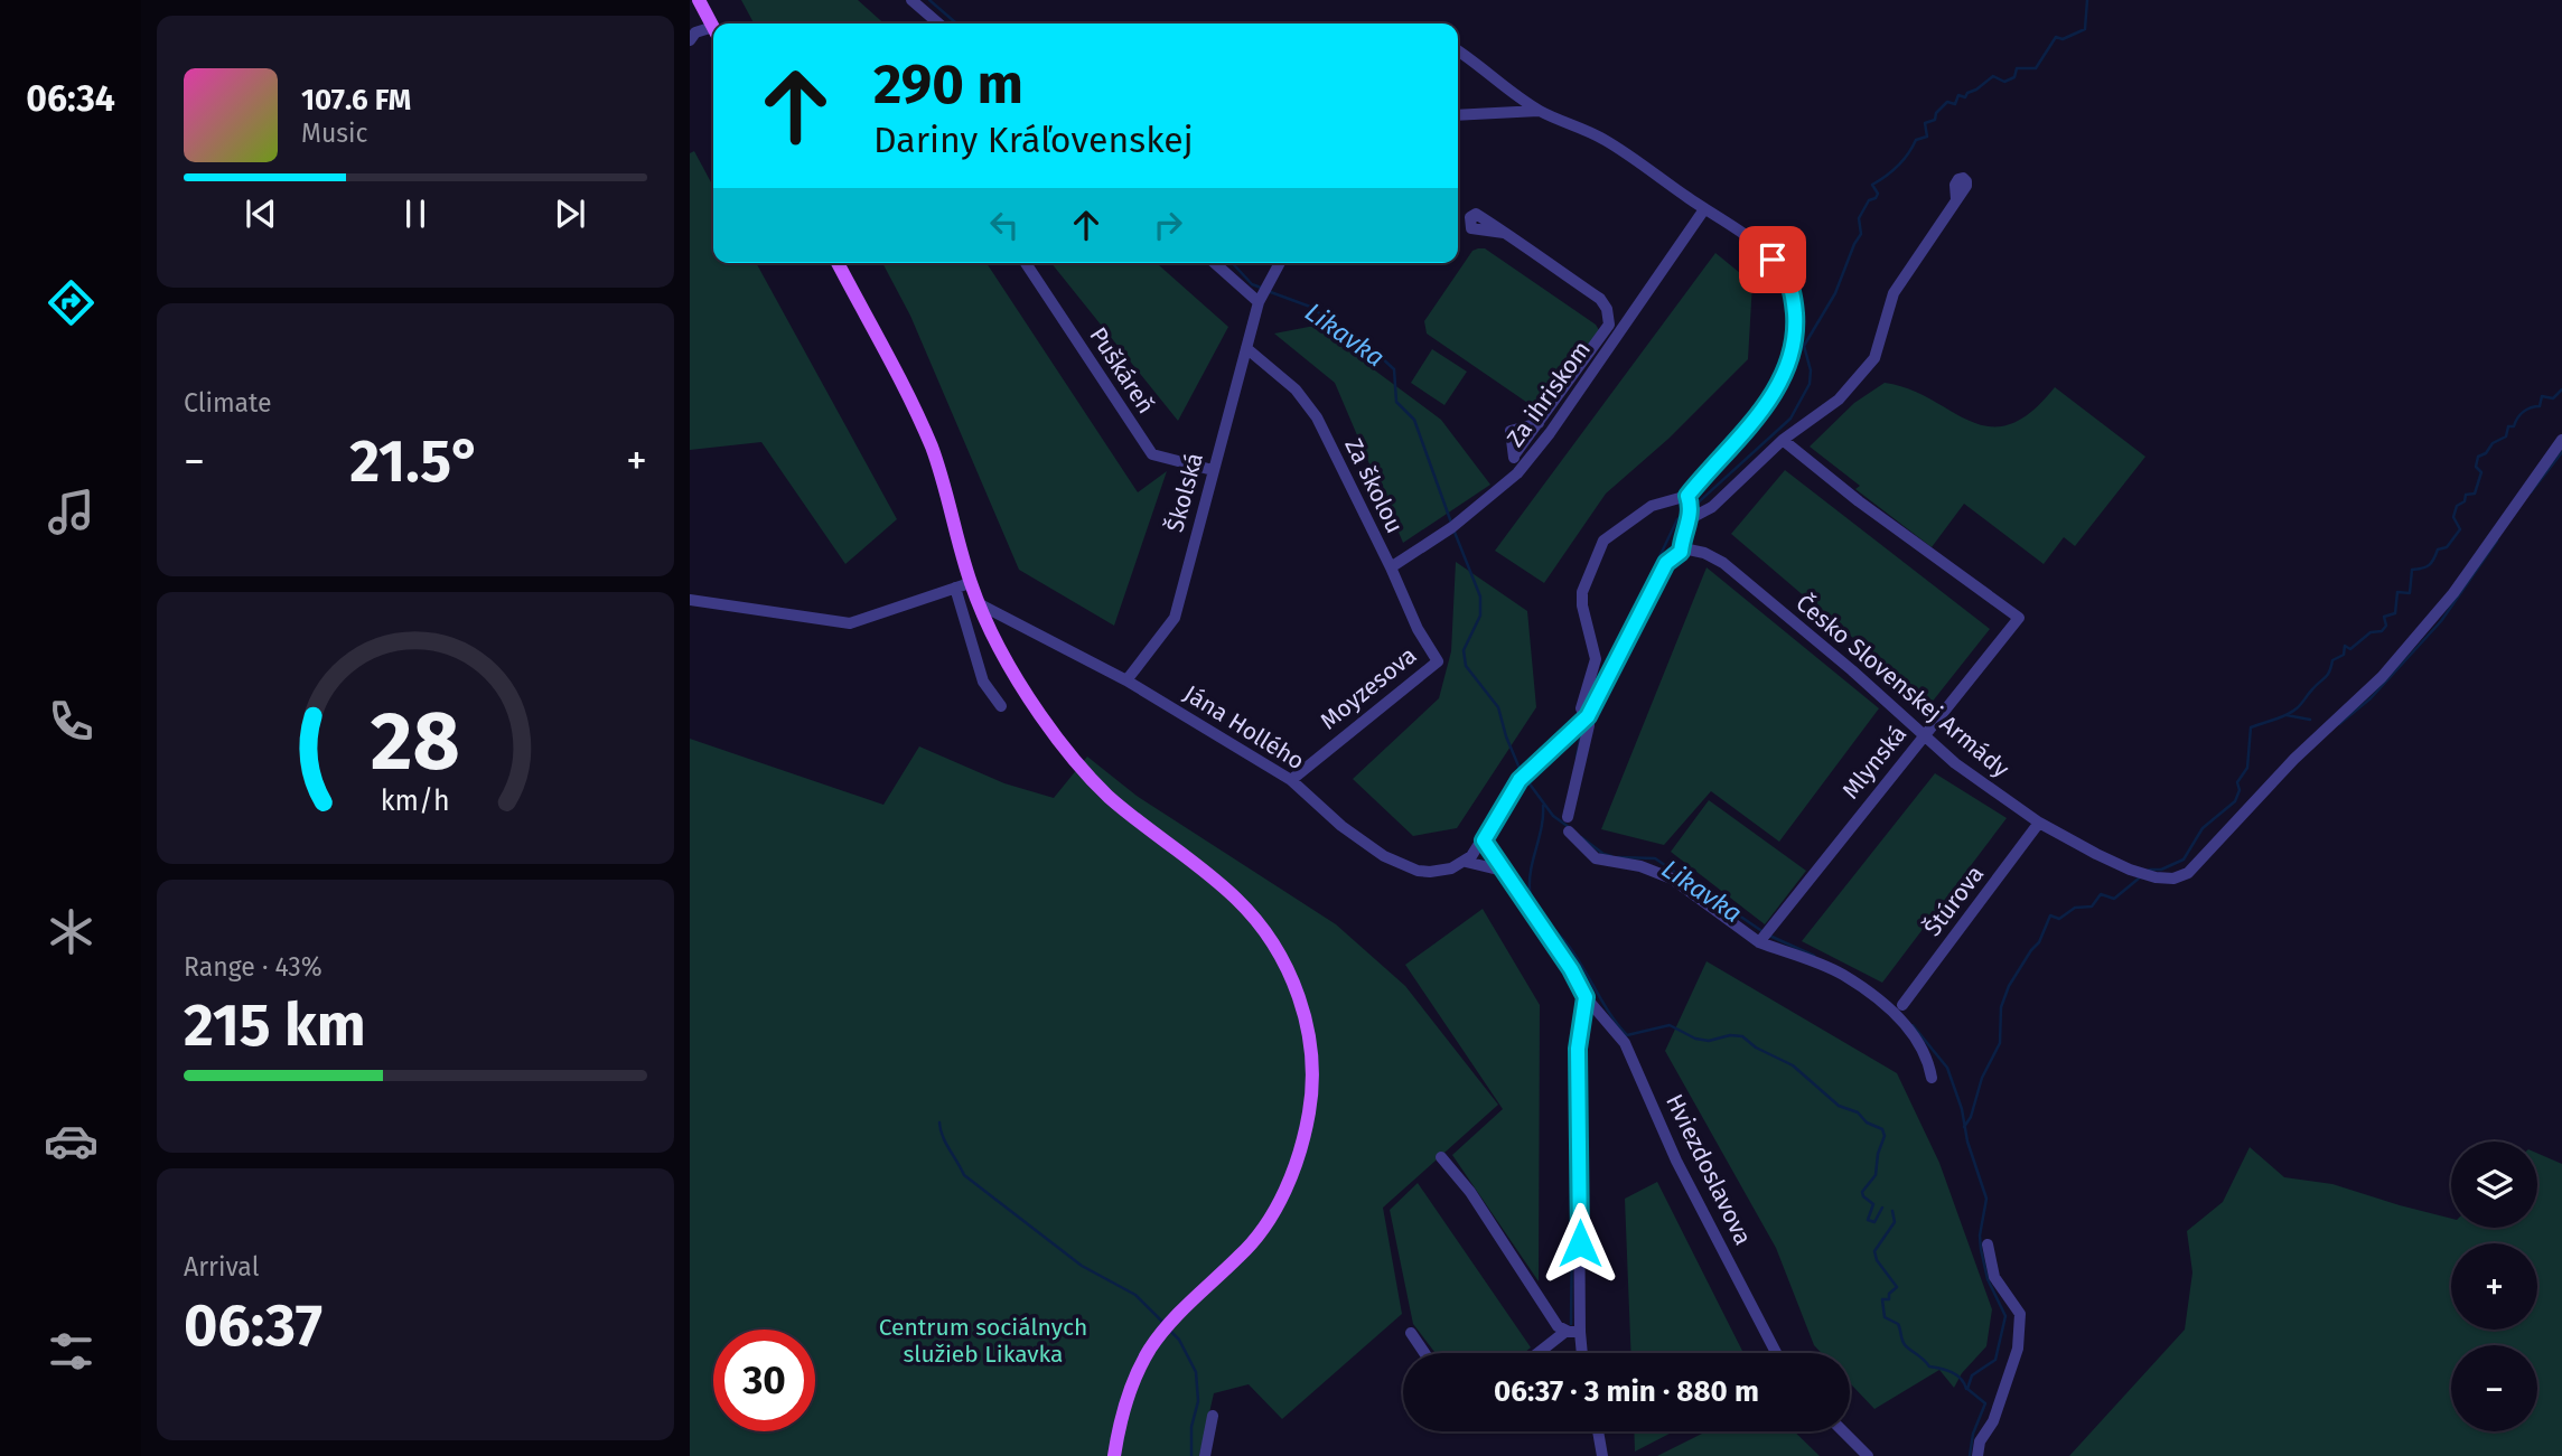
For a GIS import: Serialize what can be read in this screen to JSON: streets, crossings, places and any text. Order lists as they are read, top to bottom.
{
  "streets": {
    "street": [
      "Puškáreň",
      "Za ihriskom",
      "Za školou",
      "Školská",
      "Česko Slovenskej Armády",
      "Moyzesova",
      "Jána Hollého",
      "Mlynská",
      "Štúrova",
      "Hviezdoslavova"
    ]
  },
  "crossings": [
    ["Puškáreň", "Školská"],
    ["Za ihriskom", "Za školou"],
    ["Za školou", "Školská"],
    ["Za školou", "Moyzesova"],
    ["Školská", "Jána Hollého"],
    ["Česko Slovenskej Armády", "Mlynská"],
    ["Česko Slovenskej Armády", "Štúrova"],
    ["Moyzesova", "Jána Hollého"],
    ["Jána Hollého", "Hviezdoslavova"]
  ],
  "water": ["Likavka"],
  "parks": ["Centrum sociálnych služieb Likavka"],
  "page": {
    "tabs": "06:34",
    "turn": ["290 m", "Dariny Kráľovenskej"],
    "song": ["107.6 FM", "Music"],
    "tile": [
      "Climate",
      ["Range · 43%", "215 km"],
      ["Arrival", "06:37"]
    ],
    "heat": ["−", "21.5°", "+"],
    "map_buttons": ["+", "−"],
    "limit": "30",
    "trip": "06:37 · 3 min · 880 m",
    "gauge": ["28", "km/h"]
  }
}
